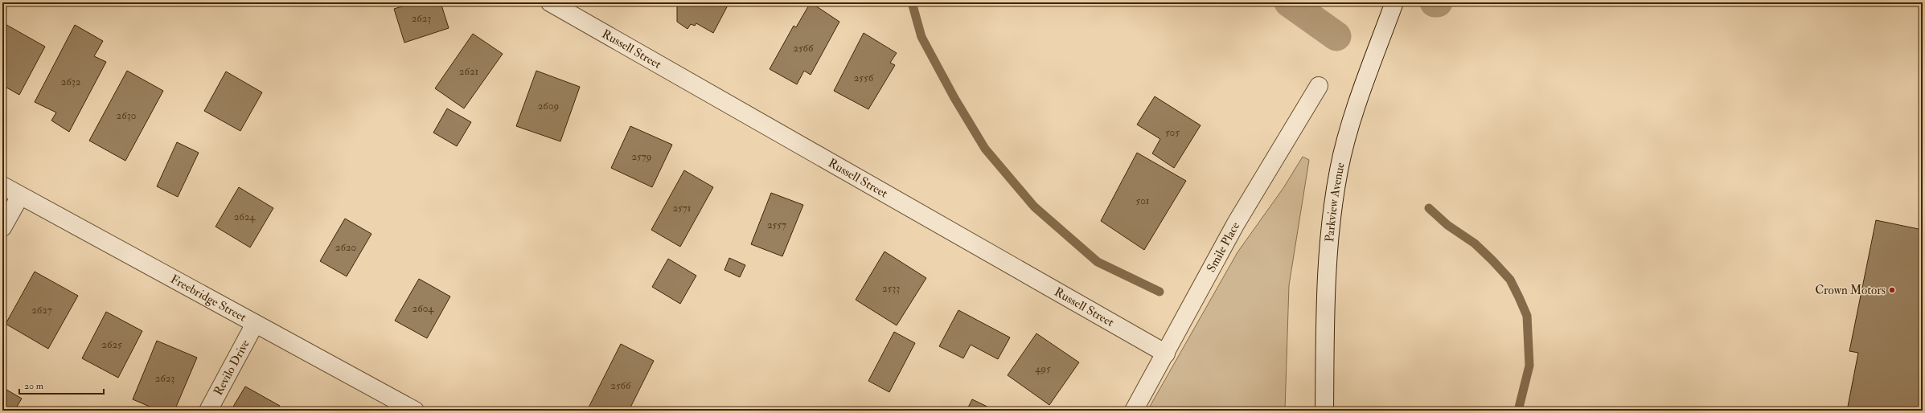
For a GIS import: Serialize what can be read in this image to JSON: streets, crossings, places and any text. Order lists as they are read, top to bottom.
{
  "streets": {
    "street": [
      "Russell Street",
      "Parkview Avenue",
      "Smile Place",
      "Freebridge Street",
      "Revilo Drive"
    ]
  },
  "crossings": [
    ["Russell Street", "Smile Place"],
    ["Freebridge Street", "Revilo Drive"]
  ],
  "places": ["Crown Motors"],
  "house_numbers": [
    "2623",
    "2566",
    "2621",
    "2556",
    "2632",
    "2609",
    "2630",
    "505",
    "2579",
    "501",
    "2571",
    "2624",
    "2557",
    "2620",
    "2533",
    "2604",
    "2627",
    "2625",
    "495",
    "2623",
    "2566"
  ],
  "scale_bar": "20 m"
}
